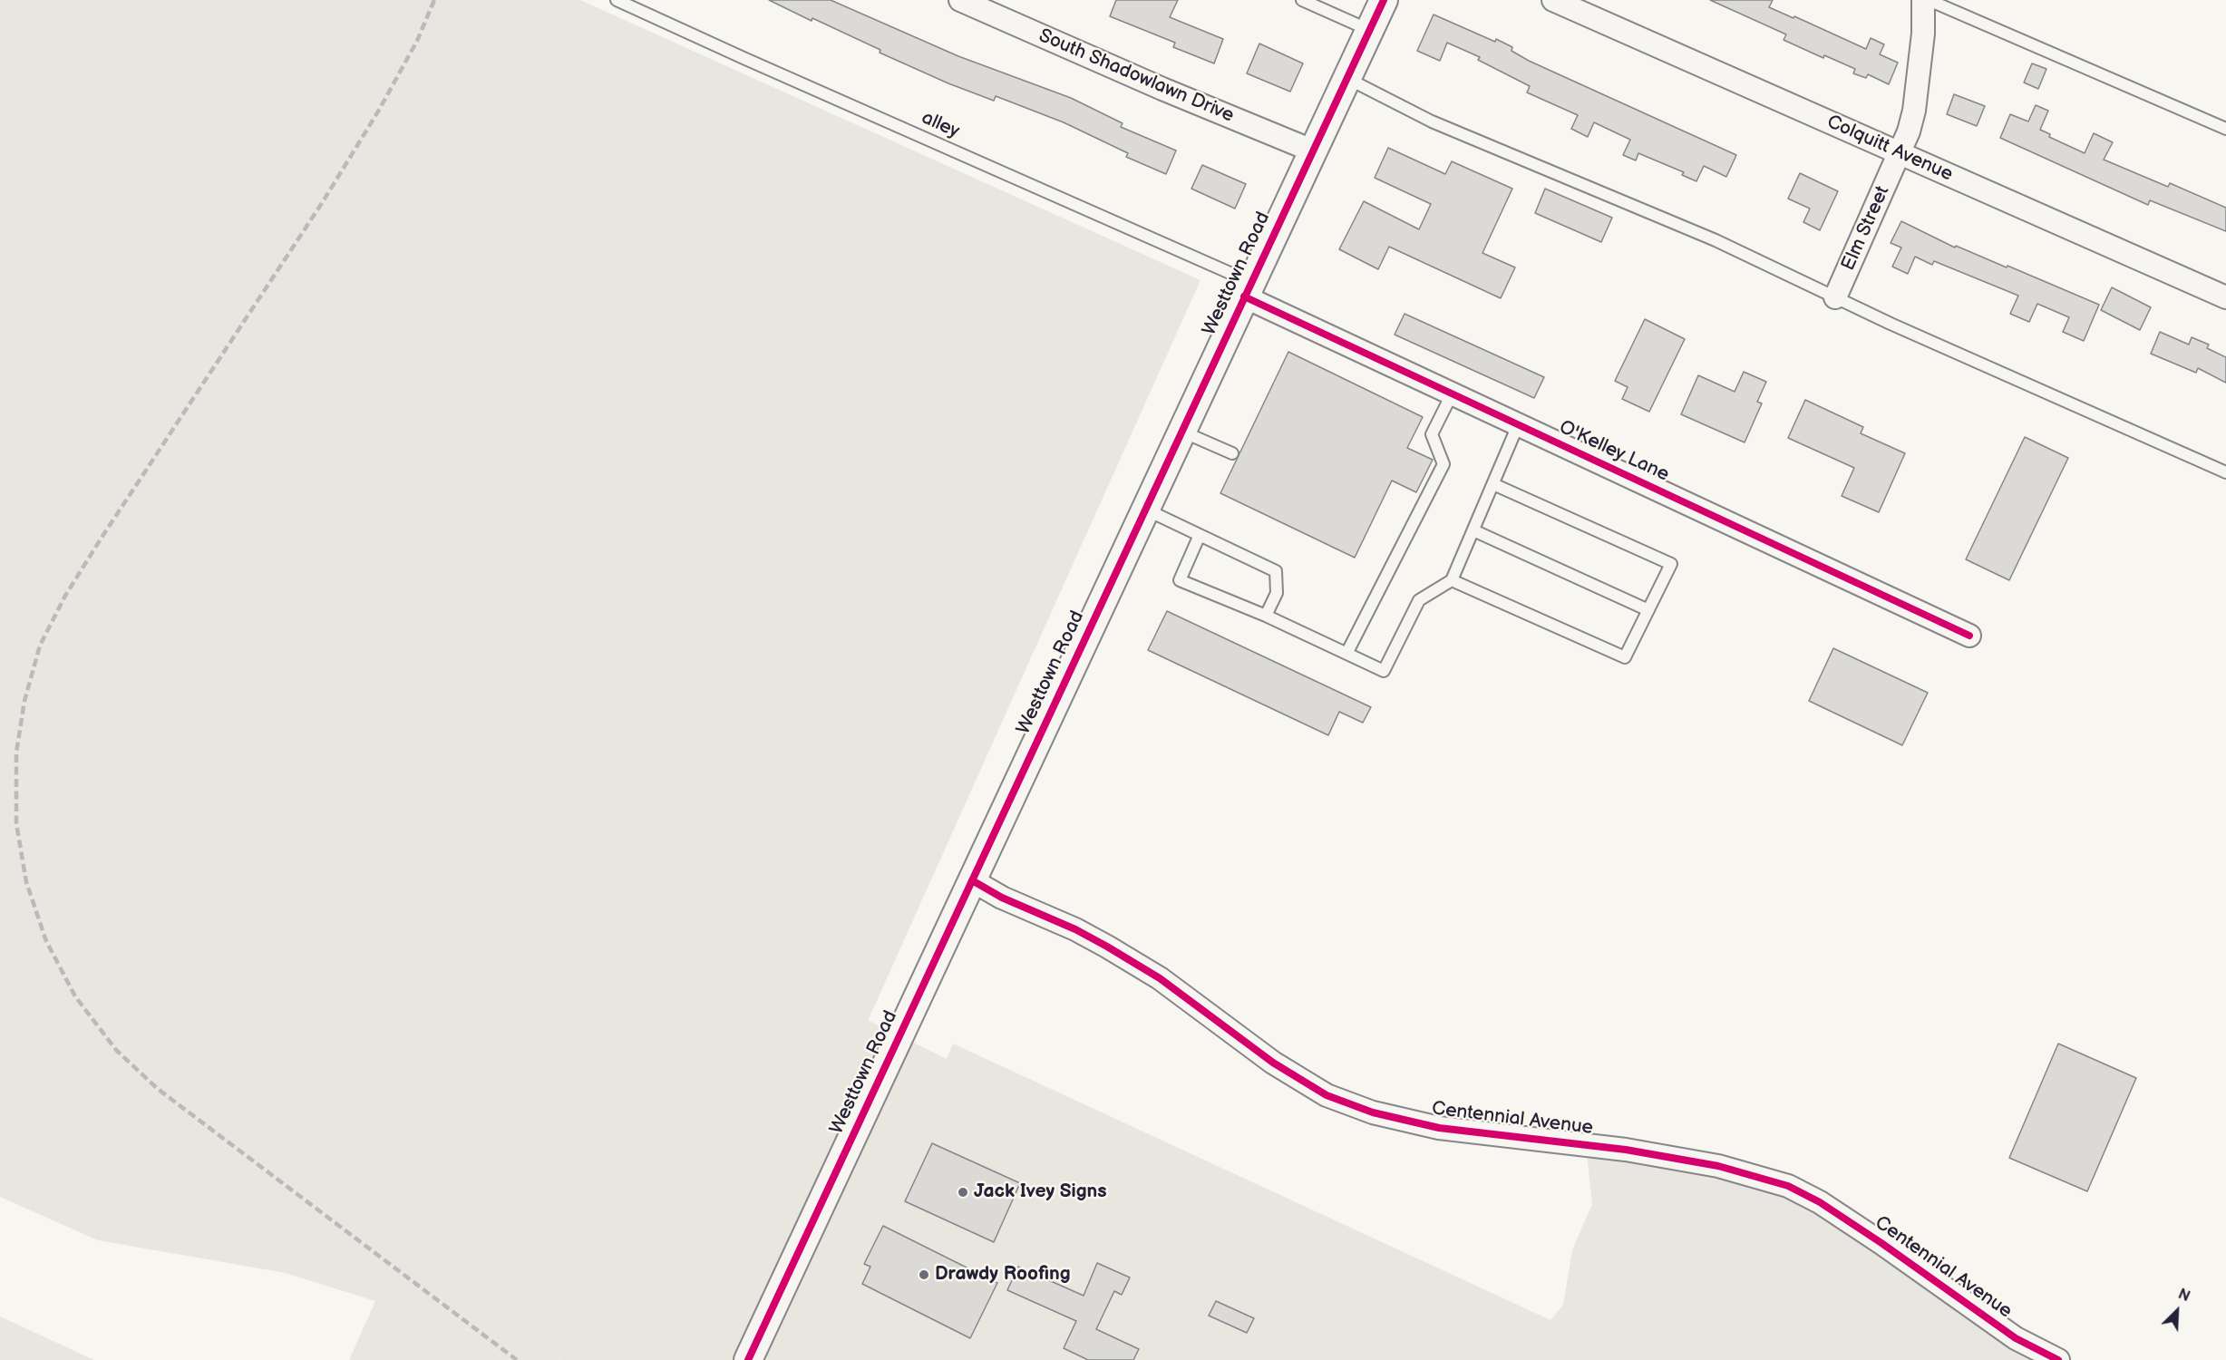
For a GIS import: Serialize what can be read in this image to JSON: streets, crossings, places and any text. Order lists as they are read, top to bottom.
{
  "streets": {
    "street": [
      "South Shadowlawn Drive",
      "Colquitt Avenue",
      "Elm Street",
      "Westtown Road",
      "O'Kelley Lane",
      "Centennial Avenue"
    ],
    "lane": ["alley"]
  },
  "crossings": [
    ["South Shadowlawn Drive", "Westtown Road"],
    ["alley", "Westtown Road"],
    ["alley", "O'Kelley Lane"],
    ["Colquitt Avenue", "Elm Street"],
    ["Westtown Road", "O'Kelley Lane"],
    ["Westtown Road", "Centennial Avenue"]
  ],
  "places": ["Jack Ivey Signs", "Drawdy Roofing"],
  "north": "top right"
}
